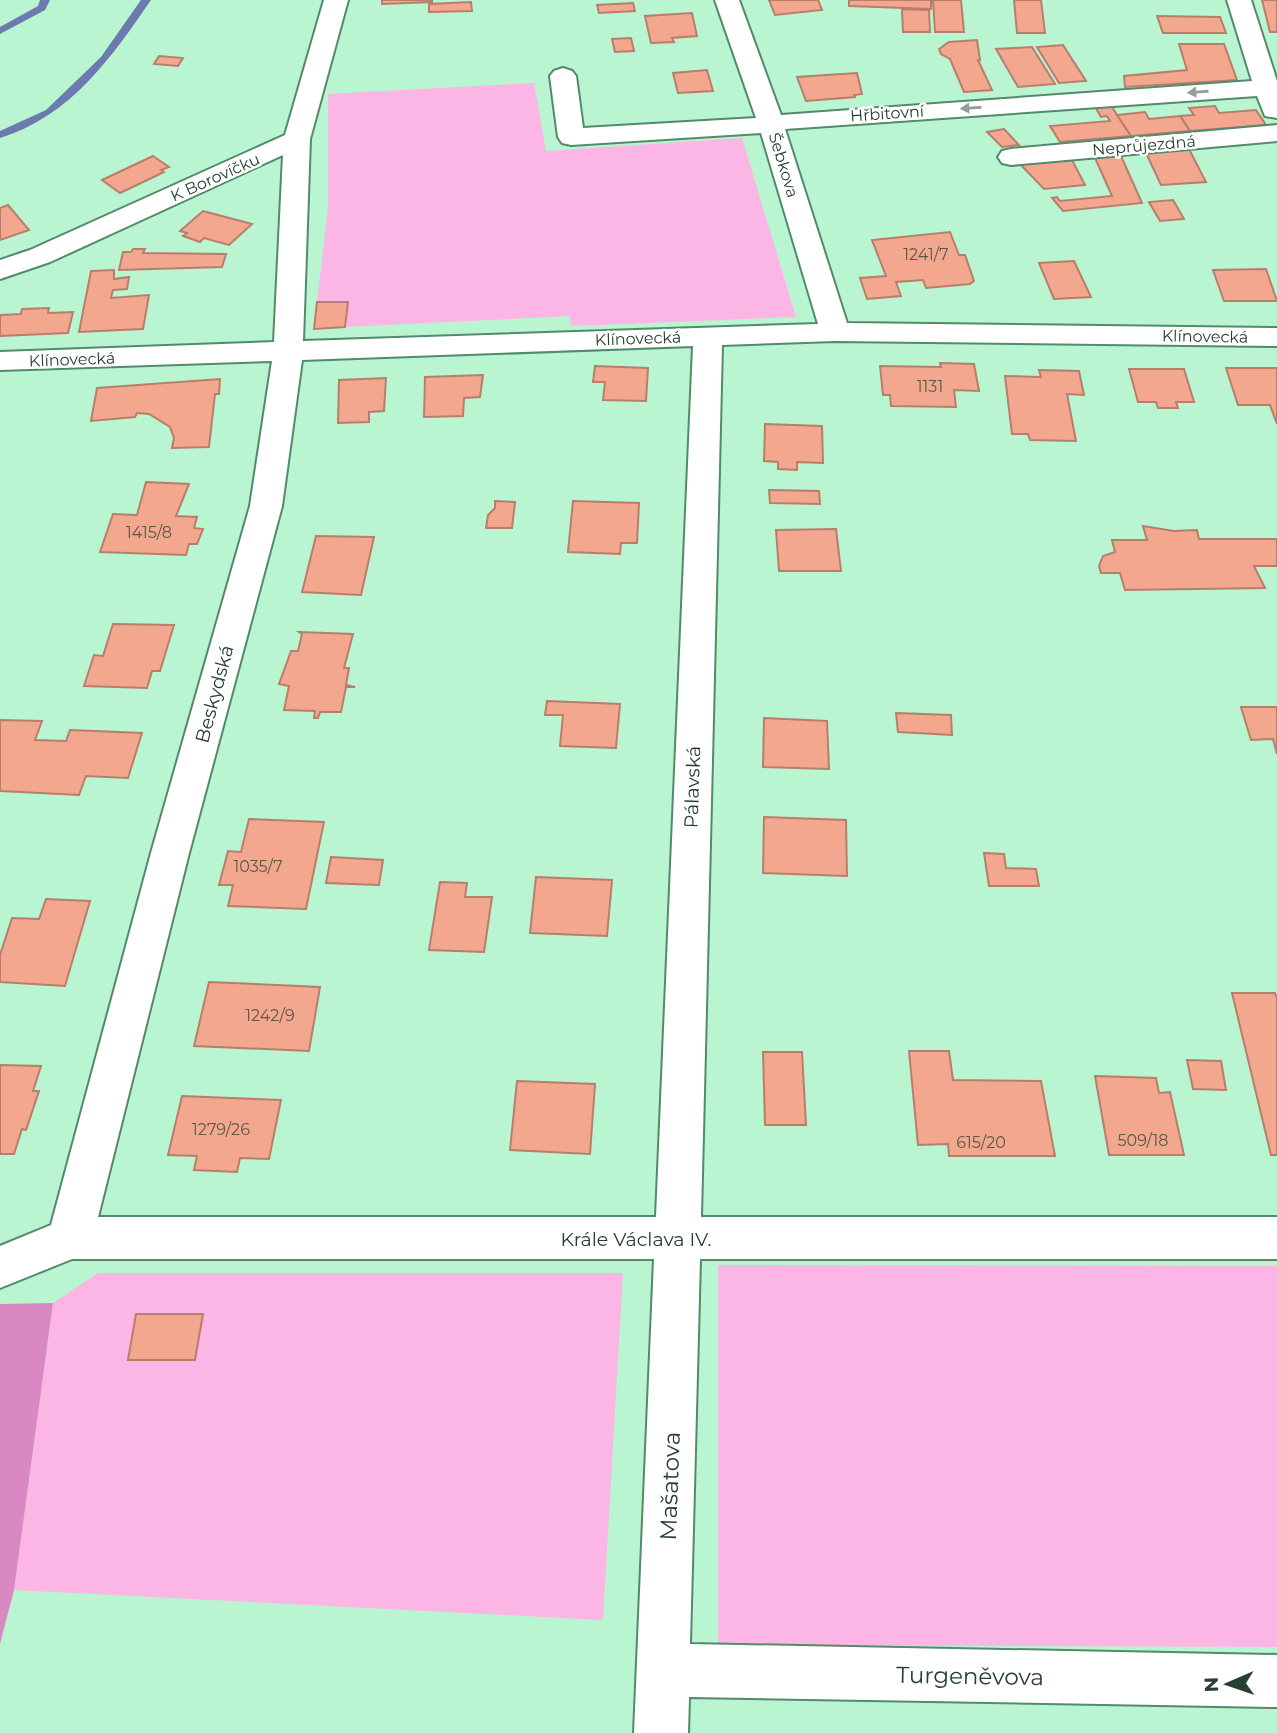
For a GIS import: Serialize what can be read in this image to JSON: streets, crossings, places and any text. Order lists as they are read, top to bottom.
{
  "streets": {
    "street": [
      "Hřbitovní",
      "Neprůjezdná",
      "Šebkova",
      "K Borovíčku",
      "Klínovecká",
      "Beskydská",
      "Pálavská",
      "Krále Václava IV.",
      "Mašatova",
      "Turgeněvova"
    ]
  },
  "crossings": [
    ["Hřbitovní", "Šebkova"],
    ["Šebkova", "Klínovecká"],
    ["K Borovíčku", "Beskydská"],
    ["Klínovecká", "Beskydská"],
    ["Klínovecká", "Pálavská"],
    ["Beskydská", "Krále Václava IV."],
    ["Pálavská", "Krále Václava IV."],
    ["Pálavská", "Mašatova"],
    ["Krále Václava IV.", "Mašatova"],
    ["Mašatova", "Turgeněvova"]
  ],
  "one_way": ["Hřbitovní"],
  "house_numbers": [
    "1241/7",
    "1131",
    "1415/8",
    "1035/7",
    "1242/9",
    "1279/26",
    "509/18",
    "615/20"
  ],
  "north": "left"
}
